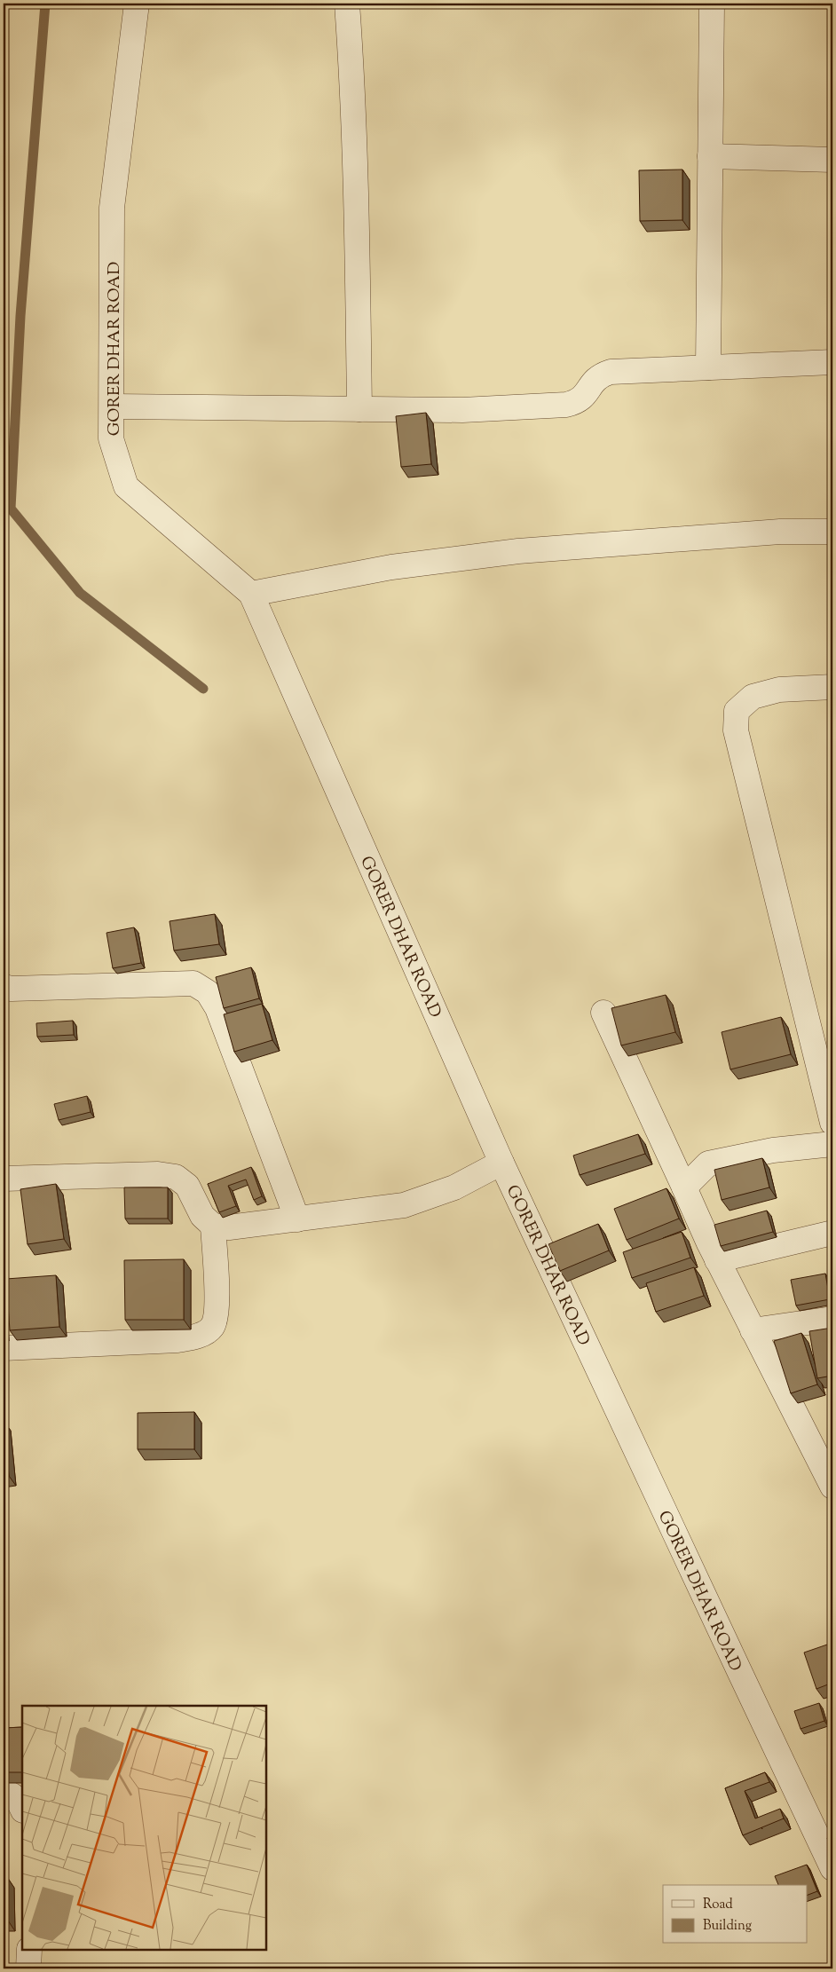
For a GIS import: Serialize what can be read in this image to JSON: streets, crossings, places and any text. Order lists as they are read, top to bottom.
{
  "streets": {
    "street": ["GORER DHAR ROAD"]
  },
  "legend": ["Road", "Building"]
}
